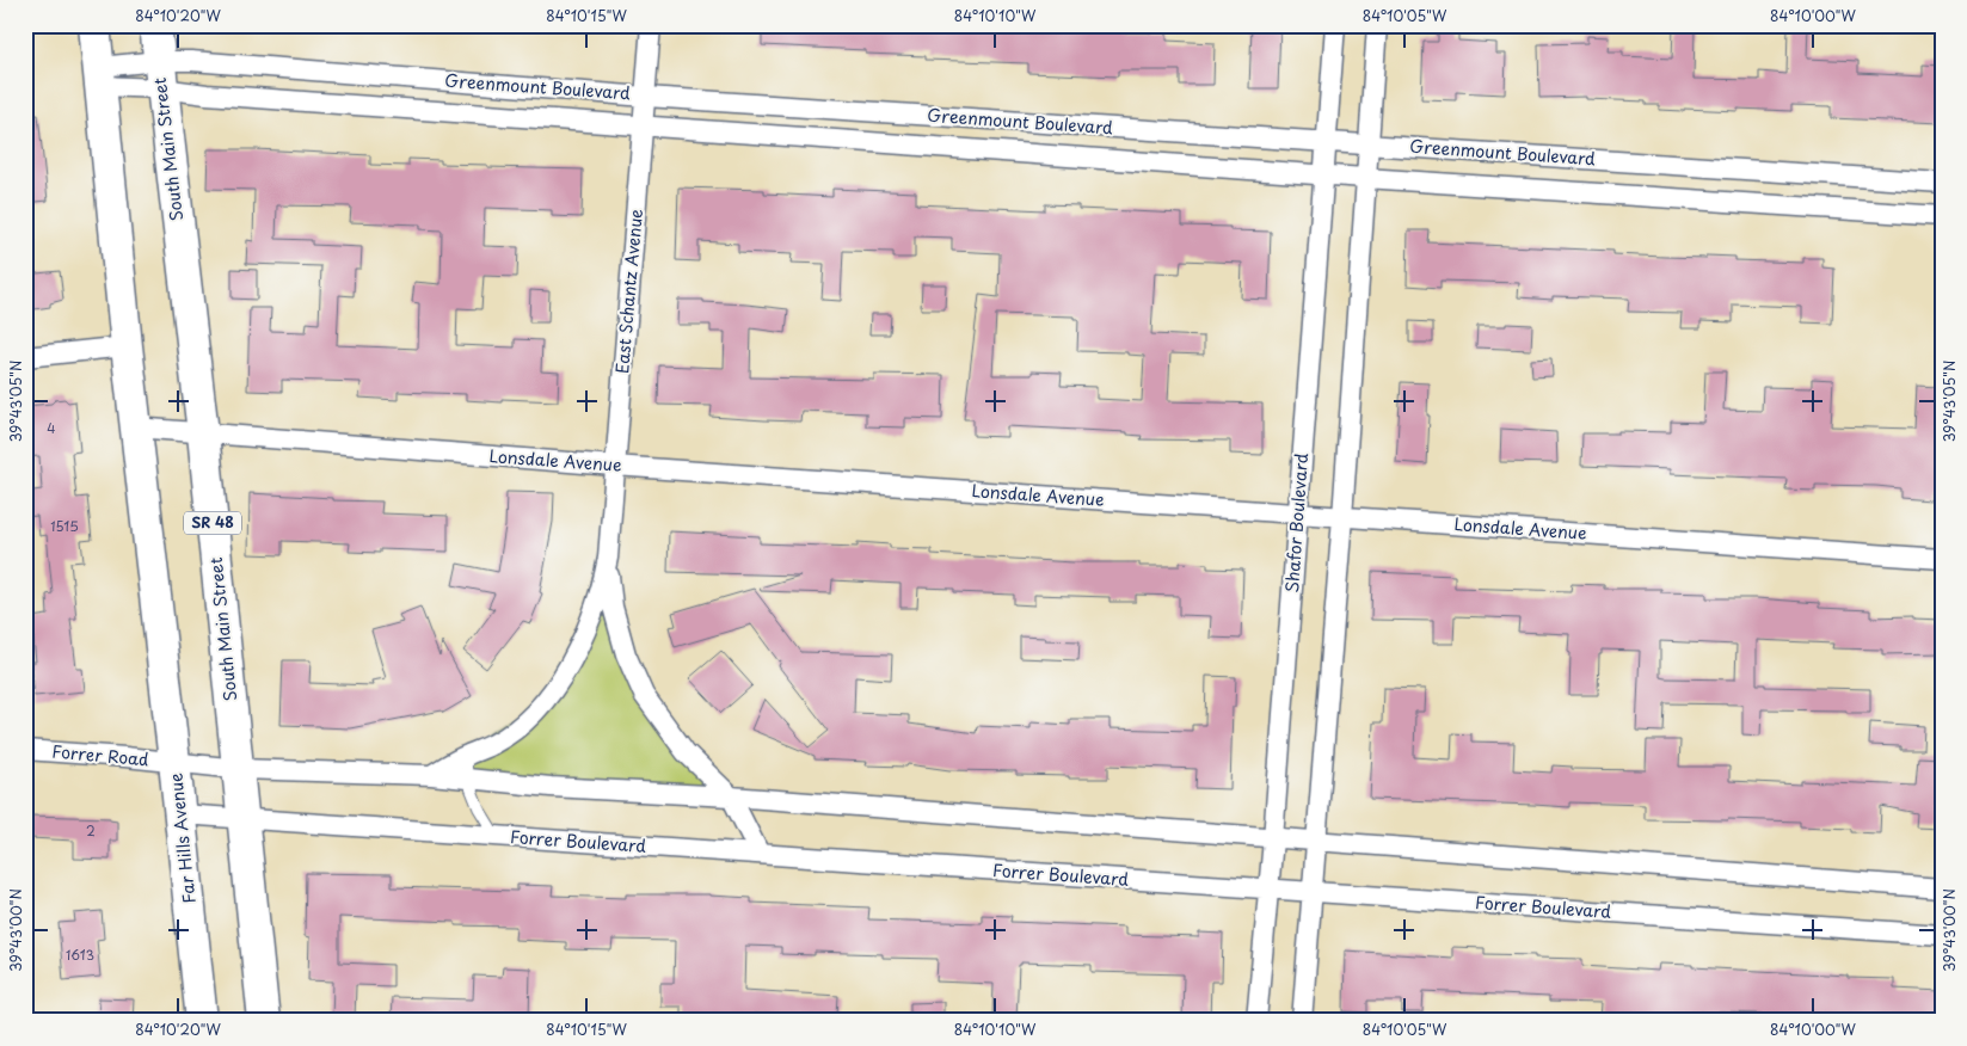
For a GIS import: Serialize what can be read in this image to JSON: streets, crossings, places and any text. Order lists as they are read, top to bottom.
{
  "streets": {
    "main road": ["South Main Street", "SR 48", "Far Hills Avenue"],
    "street": [
      "Greenmount Boulevard",
      "East Schantz Avenue",
      "Lonsdale Avenue",
      "Shafor Boulevard",
      "Forrer Road",
      "Forrer Boulevard"
    ]
  },
  "crossings": [
    ["Greenmount Boulevard", "South Main Street"],
    ["Greenmount Boulevard", "East Schantz Avenue"],
    ["Greenmount Boulevard", "Shafor Boulevard"],
    ["South Main Street", "Lonsdale Avenue"],
    ["South Main Street", "Forrer Road"],
    ["South Main Street", "Forrer Boulevard"],
    ["East Schantz Avenue", "Lonsdale Avenue"],
    ["East Schantz Avenue", "Forrer Boulevard"],
    ["Lonsdale Avenue", "Shafor Boulevard"],
    ["Shafor Boulevard", "Forrer Boulevard"],
    ["Forrer Road", "Far Hills Avenue"],
    ["Far Hills Avenue", "Forrer Boulevard"]
  ],
  "house_numbers": [
    "4",
    "1515",
    "2",
    "1613"
  ],
  "coordinates": [
    "84°10'20\"W",
    "84°10'15\"W",
    "84°10'10\"W",
    "84°10'05\"W",
    "84°10'00\"W",
    "39°43'05\"N",
    "39°43'00\"N"
  ]
}
